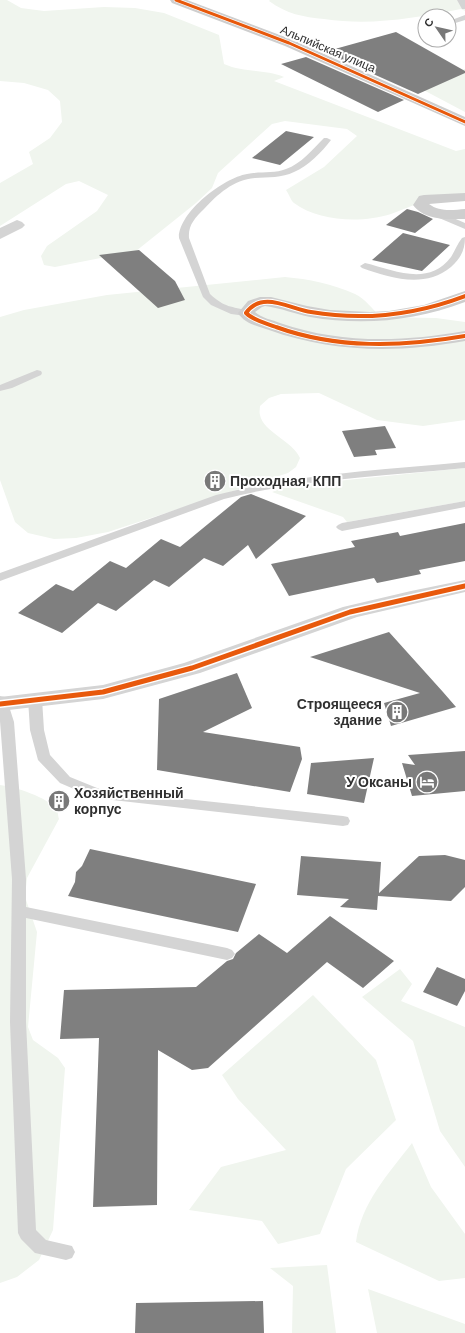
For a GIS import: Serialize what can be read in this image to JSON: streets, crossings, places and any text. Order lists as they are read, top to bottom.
{
  "streets": {
    "street": ["Альпийская улица"]
  },
  "places": {
    "building": ["Проходная, КПП", "Строящееся здание", "Хозяйственный корпус"],
    "hotel": ["У Оксаны"]
  },
  "north": "top left"
}
